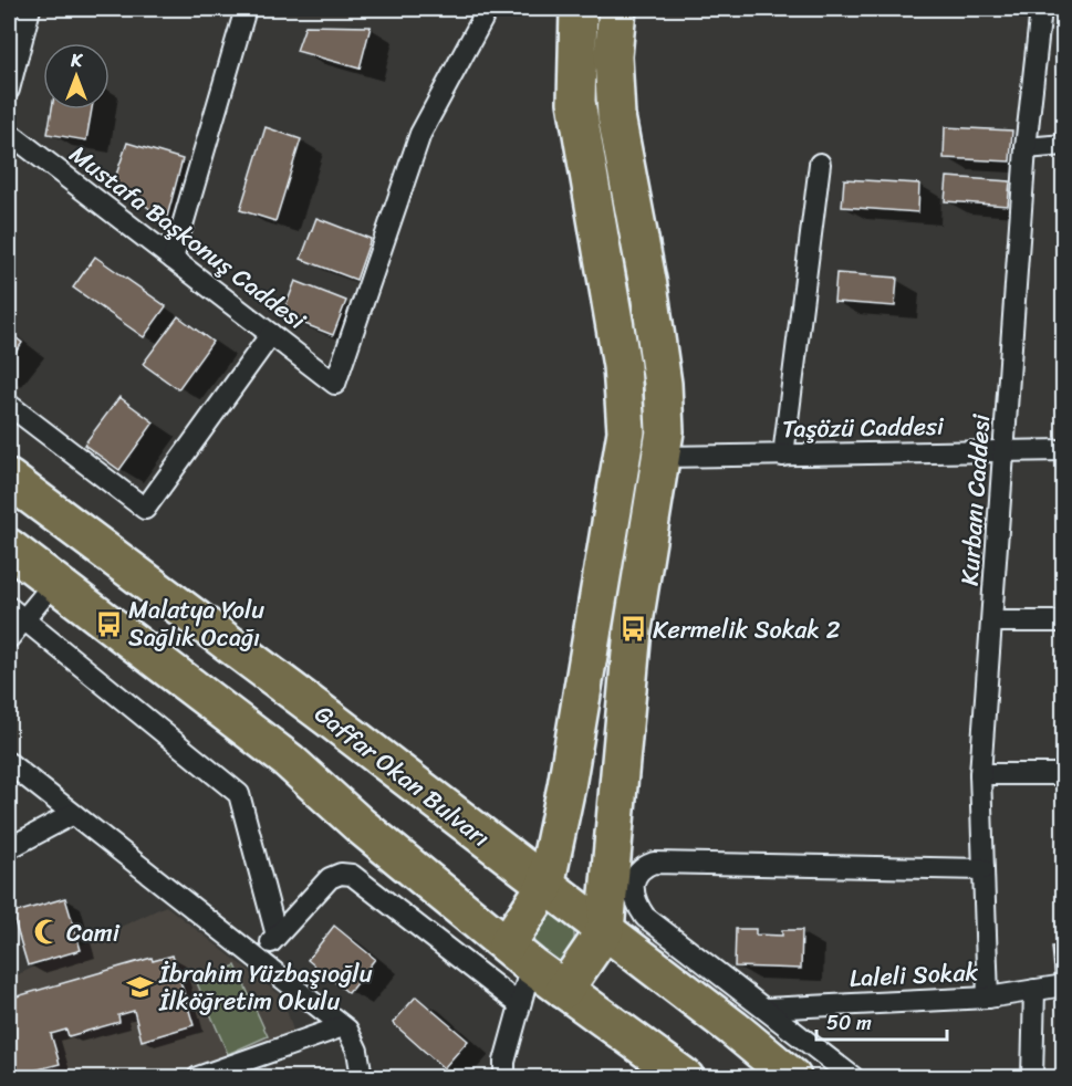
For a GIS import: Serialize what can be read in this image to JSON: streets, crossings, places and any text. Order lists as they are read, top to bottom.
{
  "streets": {
    "highway": ["Gaffar Okan Bulvarı"],
    "street": [
      "Mustafa Başkonuş Caddesi",
      "Taşözü Caddesi",
      "Kurbanı Caddesi",
      "Laleli Sokak"
    ]
  },
  "crossings": [
    ["Taşözü Caddesi", "Kurbanı Caddesi"],
    ["Kurbanı Caddesi", "Laleli Sokak"]
  ],
  "places": {
    "bus stop": ["Malatya Yolu Sağlık Ocağı", "Kermelik Sokak 2"],
    "mosque": ["Cami"],
    "school or university": ["İbrahim Yüzbaşıoğlu İlköğretim Okulu"]
  },
  "scale_bar": "50 m",
  "north": "top"
}
